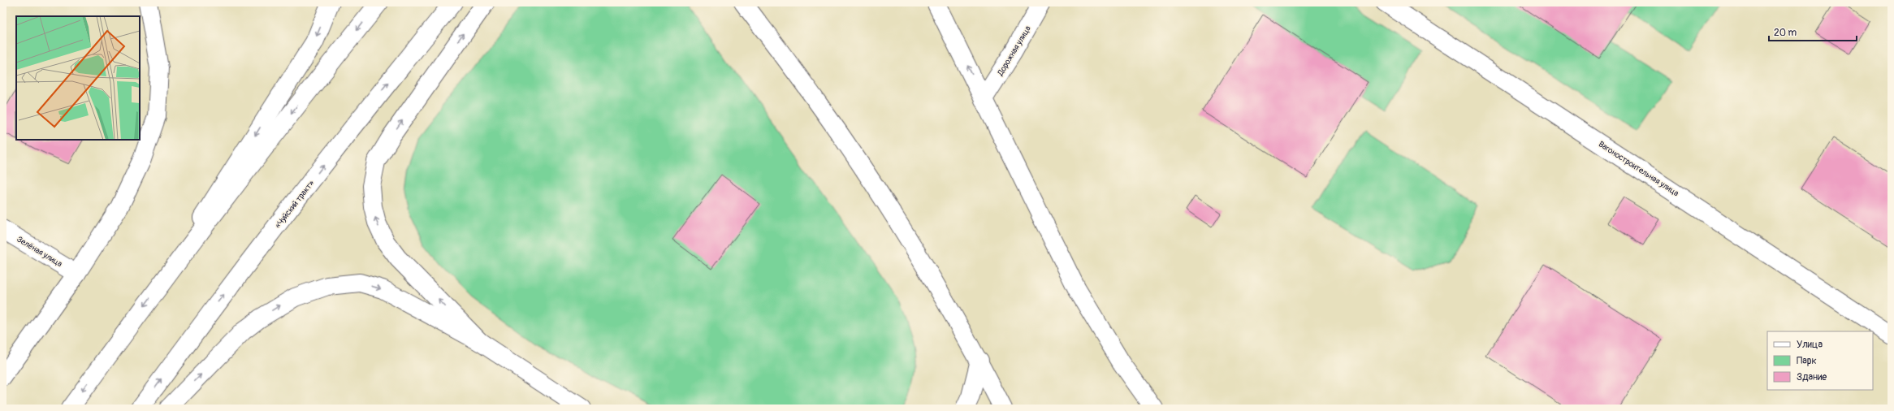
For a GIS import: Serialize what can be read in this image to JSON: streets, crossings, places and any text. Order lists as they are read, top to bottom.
{
  "streets": {
    "main road": [
      "Дорожная улица",
      "Вагоностроительная улица",
      "«Чуйский тракт»",
      "Зелёная улица"
    ]
  },
  "legend": ["Улица", "Парк", "Здание"],
  "scale_bar": "20 m"
}
